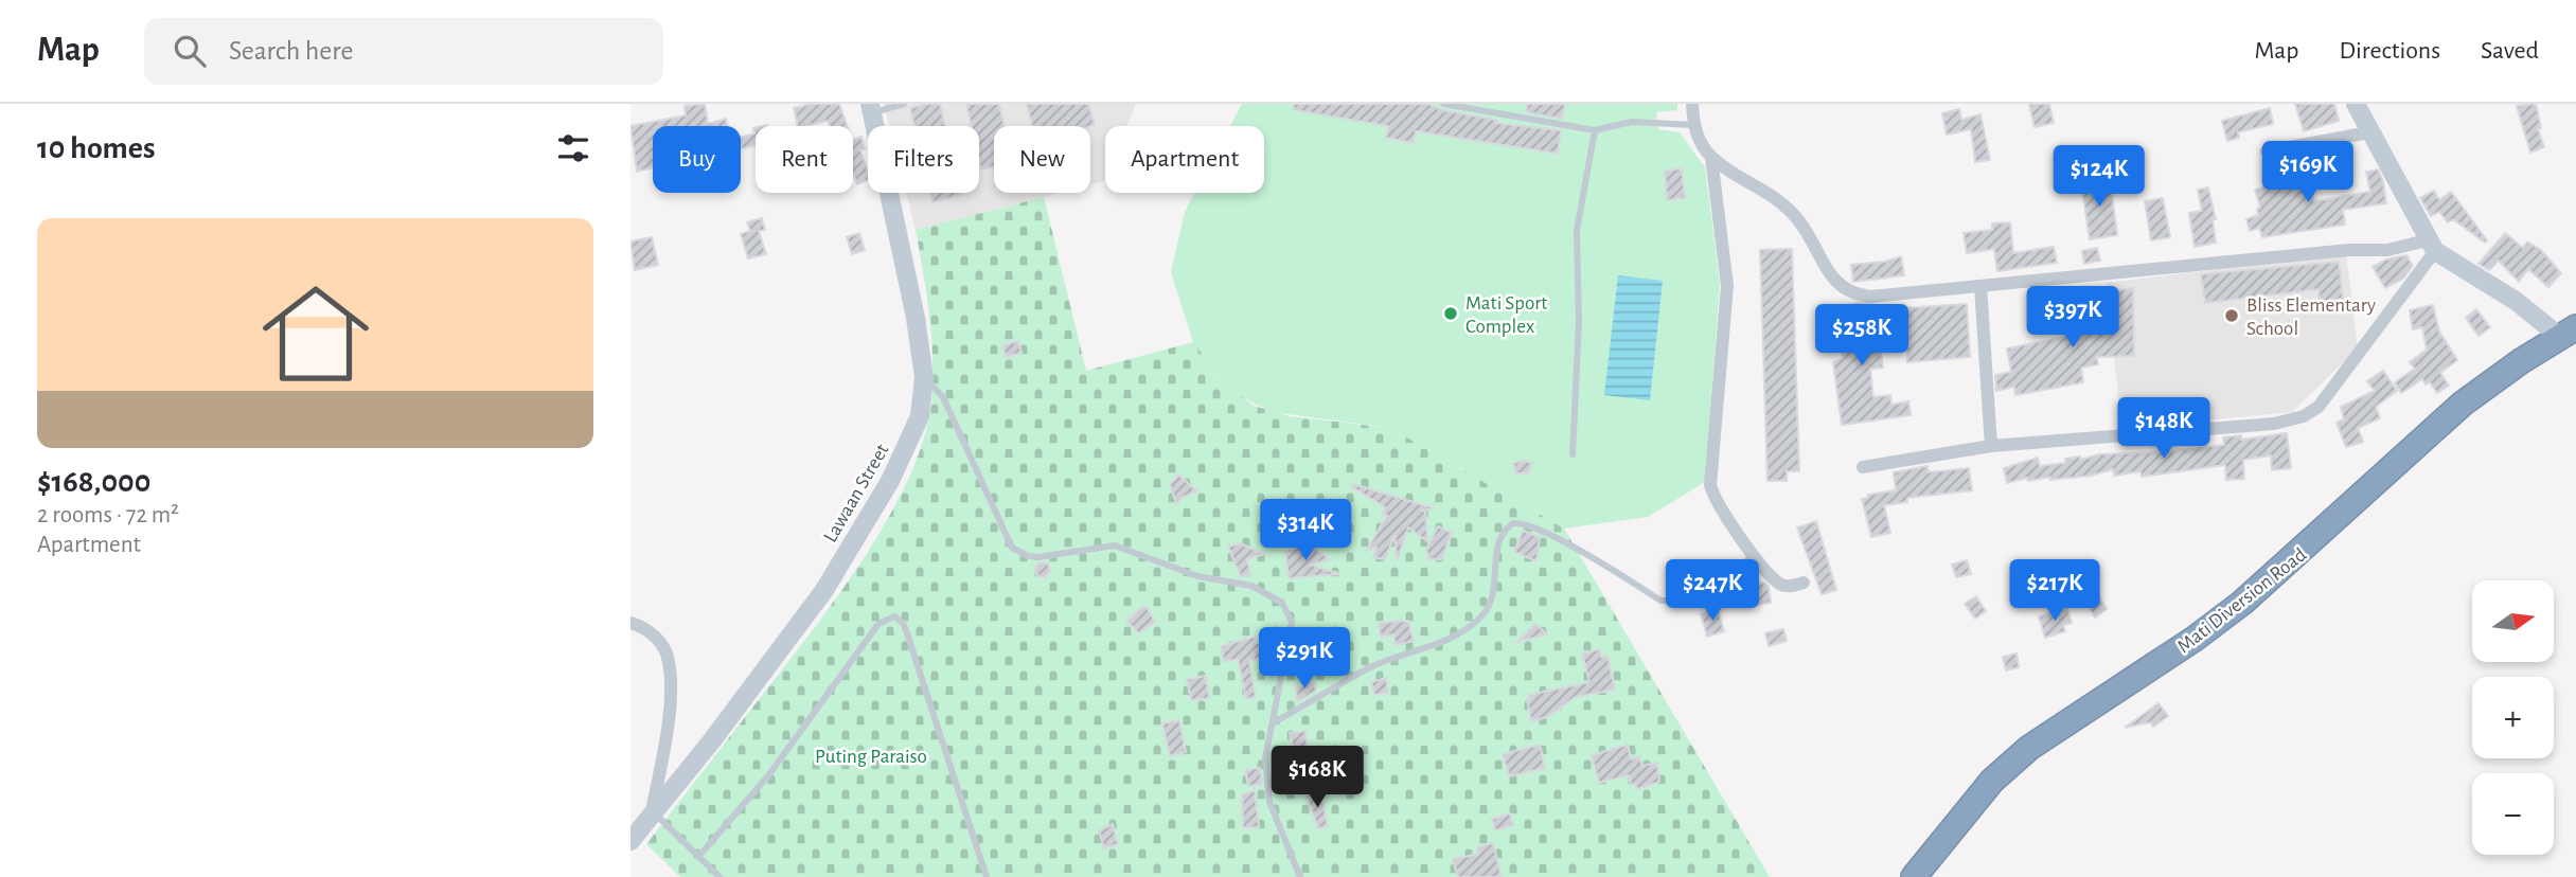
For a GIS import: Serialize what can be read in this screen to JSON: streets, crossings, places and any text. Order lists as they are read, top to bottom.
{
  "streets": {
    "highway": ["Mati Diversion Road"],
    "street": ["Lawaan Street"]
  },
  "parks": ["Puting Paraiso"],
  "places": ["Mati Sport Complex", "Bliss Elementary School"],
  "north": "right",
  "page": {
    "header": "Map",
    "search": "Search here",
    "nav": ["Map", "Directions", "Saved"],
    "heading": "10 homes",
    "chip": [
      "Buy",
      "Rent",
      "Filters",
      "New",
      "Apartment"
    ],
    "price": [
      "$169K",
      "$124K",
      "$397K",
      "$258K",
      "$148K",
      "$314K",
      "$247K",
      "$217K",
      "$291K",
      "$168K"
    ],
    "list": [
      {
        "name": "$168,000",
        "note": "2 rooms · 72 m² · Apartment"
      }
    ],
    "map_buttons": ["+", "−"]
  }
}
